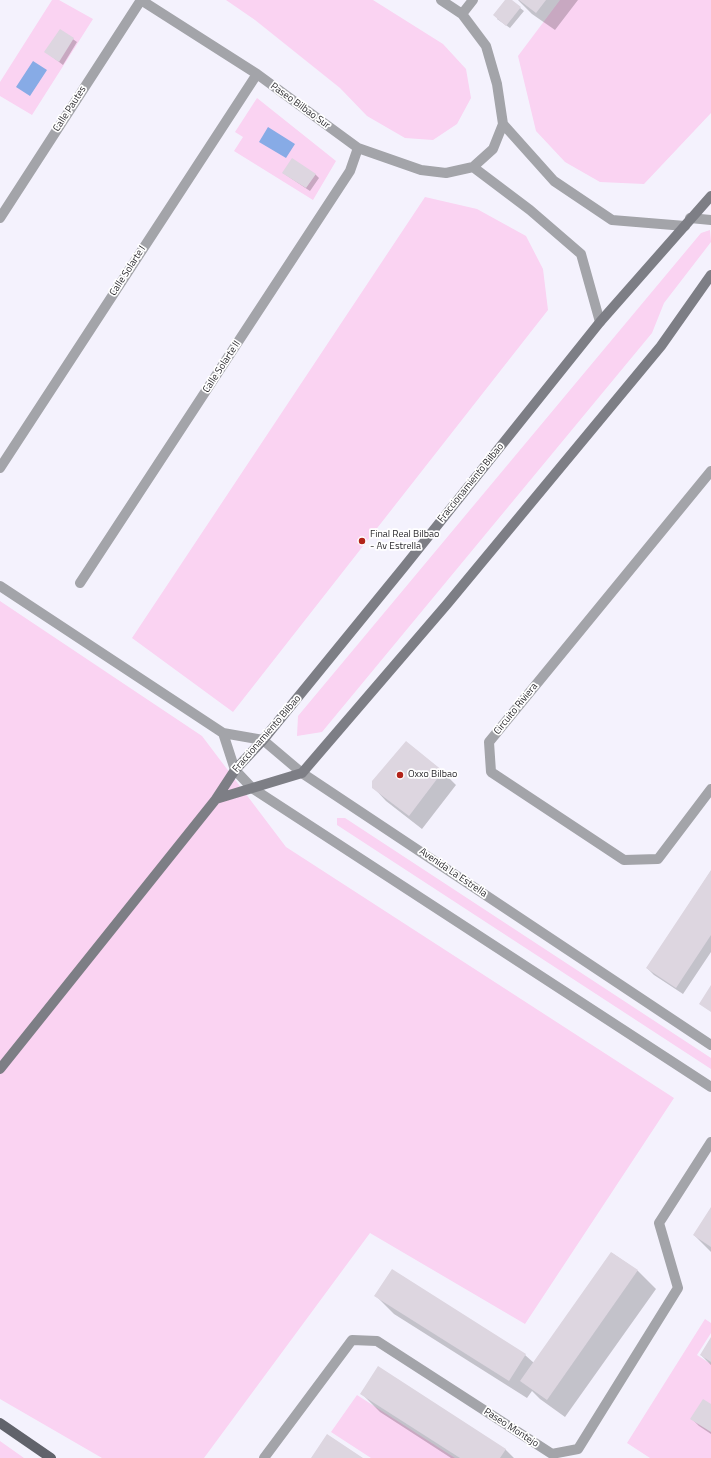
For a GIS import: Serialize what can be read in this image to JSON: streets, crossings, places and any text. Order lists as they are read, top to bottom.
{
  "streets": {
    "main road": ["Fraccionamiento Bilbao"],
    "street": [
      "Paseo Bilbao Sur",
      "Calle Pautes",
      "Calle Solarte I",
      "Calle Solarte II",
      "Circuito Riviera",
      "Avenida La Estrella",
      "Paseo Montejo"
    ]
  },
  "crossings": [
    ["Paseo Bilbao Sur", "Calle Pautes"],
    ["Paseo Bilbao Sur", "Calle Solarte I"],
    ["Paseo Bilbao Sur", "Calle Solarte II"],
    ["Fraccionamiento Bilbao", "Avenida La Estrella"]
  ],
  "places": ["Final Real Bilbao - Av Estrella", "Oxxo Bilbao"]
}
